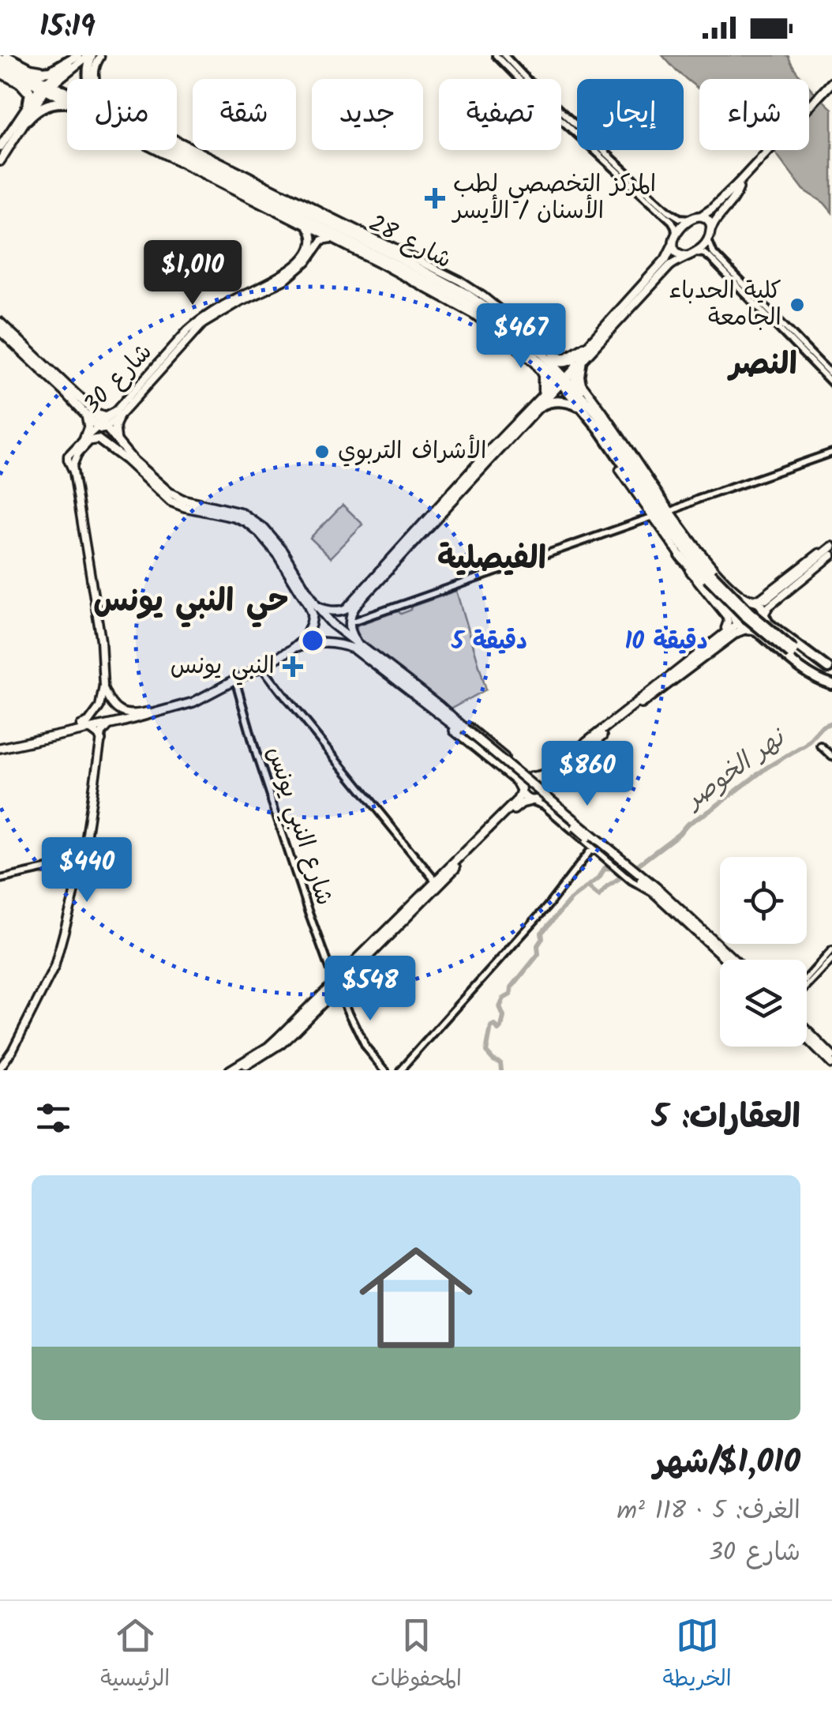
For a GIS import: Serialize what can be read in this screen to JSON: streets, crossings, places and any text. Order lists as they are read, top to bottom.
{
  "streets": {
    "highway": ["شارع 28"],
    "main road": ["شارع 30"],
    "street": ["شارع النبي يونس"]
  },
  "districts": ["النصر", "الفيصلية", "حي النبي يونس"],
  "water": ["نهر الخوصر"],
  "places": {
    "health": ["المركز التخصصي لطب الأسنان / الأيسر", "النبي يونس"],
    "other": ["كلية الحدباء الجامعة", "الأشراف التربوي"]
  },
  "page": {
    "status": "15:19",
    "chip": [
      "شراء",
      "إيجار",
      "تصفية",
      "جديد",
      "شقة",
      "منزل"
    ],
    "price": [
      "$1,010",
      "$467",
      "$860",
      "$440",
      "$548"
    ],
    "heading": "العقارات: 5",
    "list": [
      {
        "name": "$1,010/شهر",
        "note": "الغرف: 5 · 118 m² · شارع 30"
      }
    ],
    "tabs": ["الخريطة", "المحفوظات", "الرئيسية"]
  },
  "rings": ["5 دقيقة", "10 دقيقة"]
}
